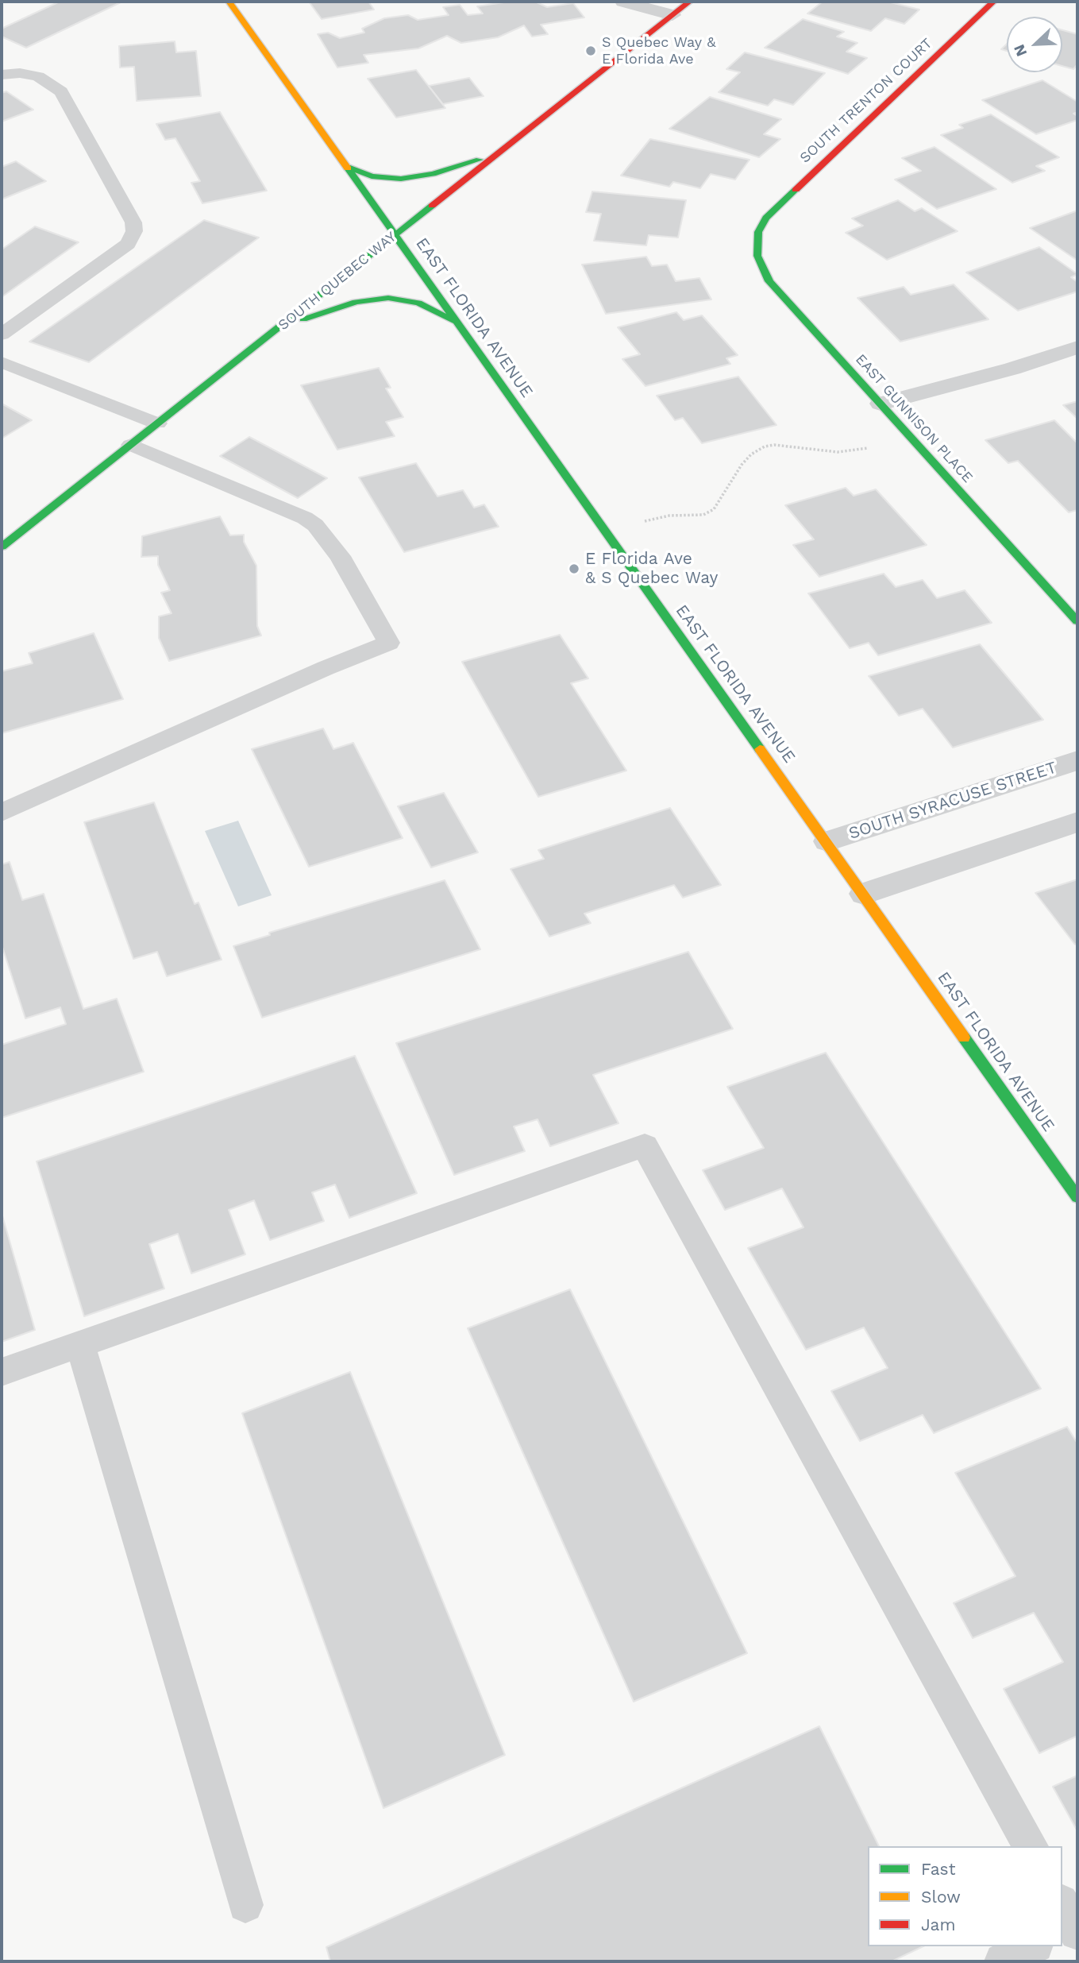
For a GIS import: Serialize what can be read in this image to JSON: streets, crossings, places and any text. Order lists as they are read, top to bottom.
{
  "streets": {
    "street": [
      "SOUTH TRENTON COURT",
      "SOUTH QUEBEC WAY",
      "EAST FLORIDA AVENUE",
      "EAST GUNNISON PLACE",
      "SOUTH SYRACUSE STREET"
    ]
  },
  "crossings": [
    ["SOUTH TRENTON COURT", "EAST GUNNISON PLACE"],
    ["SOUTH QUEBEC WAY", "EAST FLORIDA AVENUE"],
    ["EAST FLORIDA AVENUE", "SOUTH SYRACUSE STREET"]
  ],
  "places": ["S Quebec Way & E Florida Ave", "E Florida Ave & S Quebec Way"],
  "legend": ["Fast", "Slow", "Jam"],
  "north": "bottom left"
}
